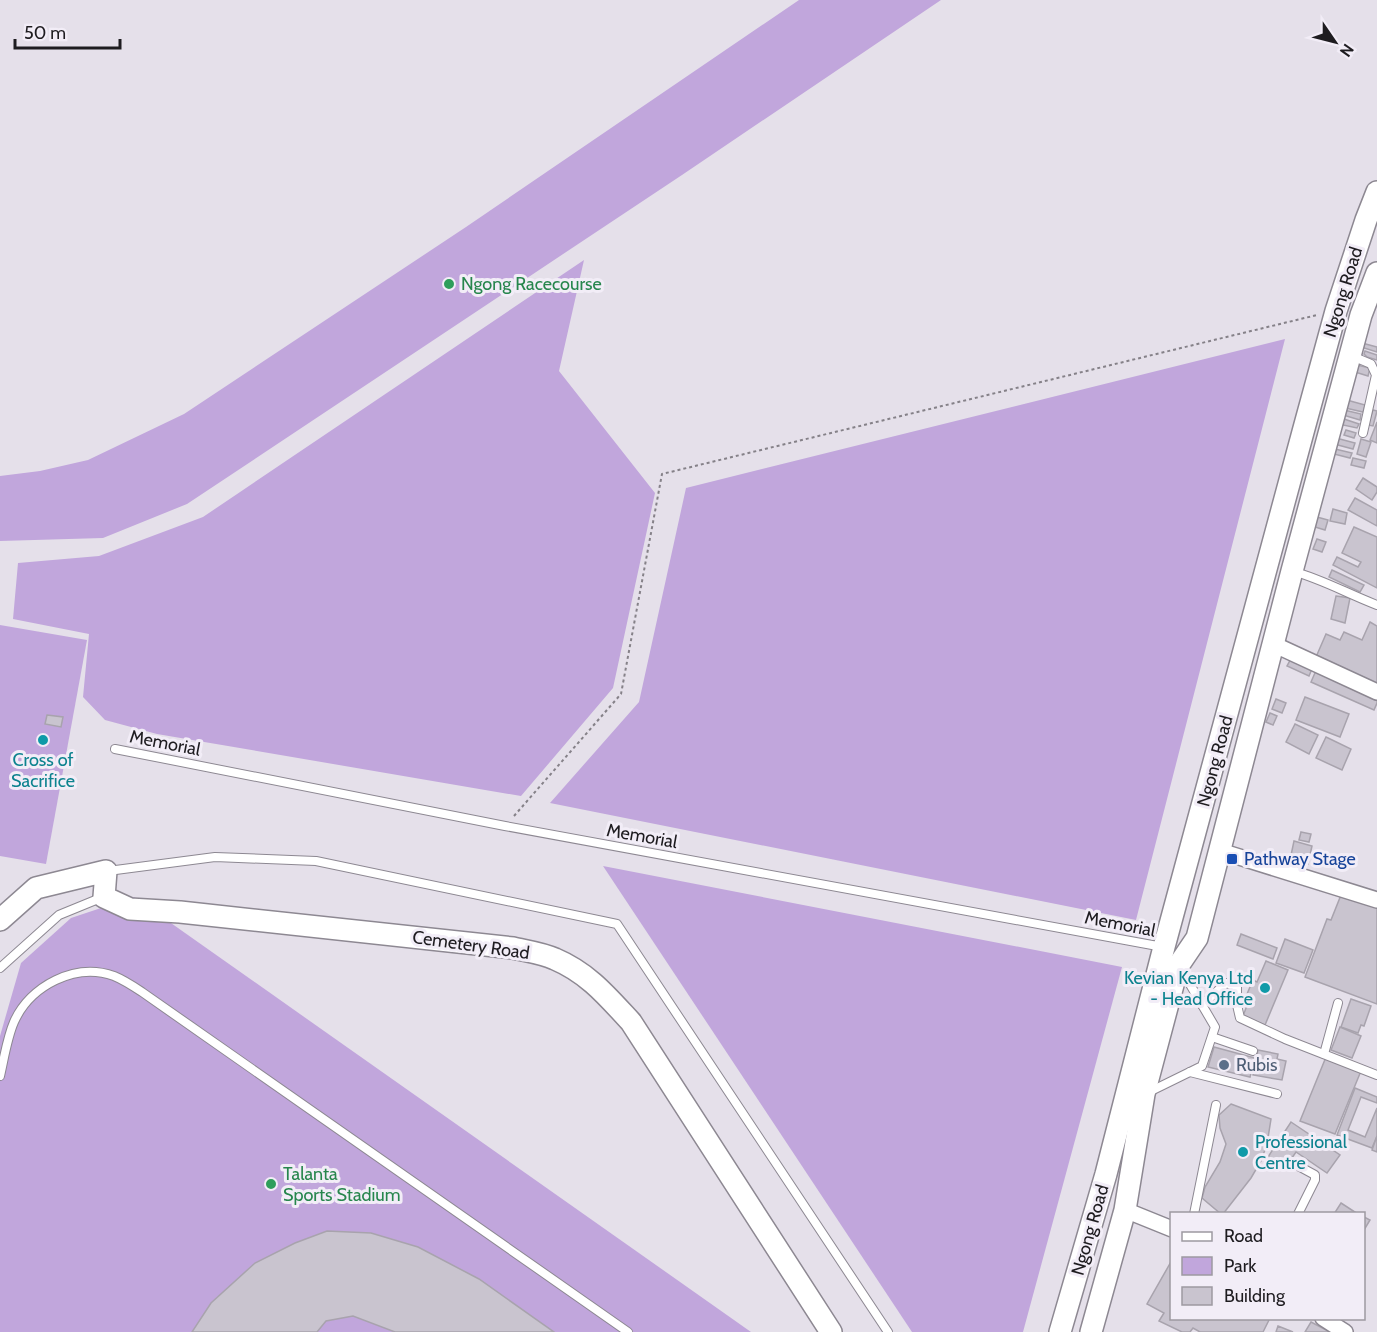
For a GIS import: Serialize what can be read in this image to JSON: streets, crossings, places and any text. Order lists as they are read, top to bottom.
{
  "streets": {
    "main road": ["Ngong Road", "Cemetery Road"],
    "lane": ["Memorial"]
  },
  "crossings": [
    ["Ngong Road", "Memorial"]
  ],
  "places": {
    "other": [
      "Ngong Racecourse",
      "Cross of Sacrifice",
      "Kevian Kenya Ltd - Head Office",
      "Rubis",
      "Professional Centre",
      "Talanta Sports Stadium"
    ],
    "transit": ["Pathway Stage"]
  },
  "legend": ["Road", "Park", "Building"],
  "scale_bar": "50 m",
  "north": "bottom right"
}
